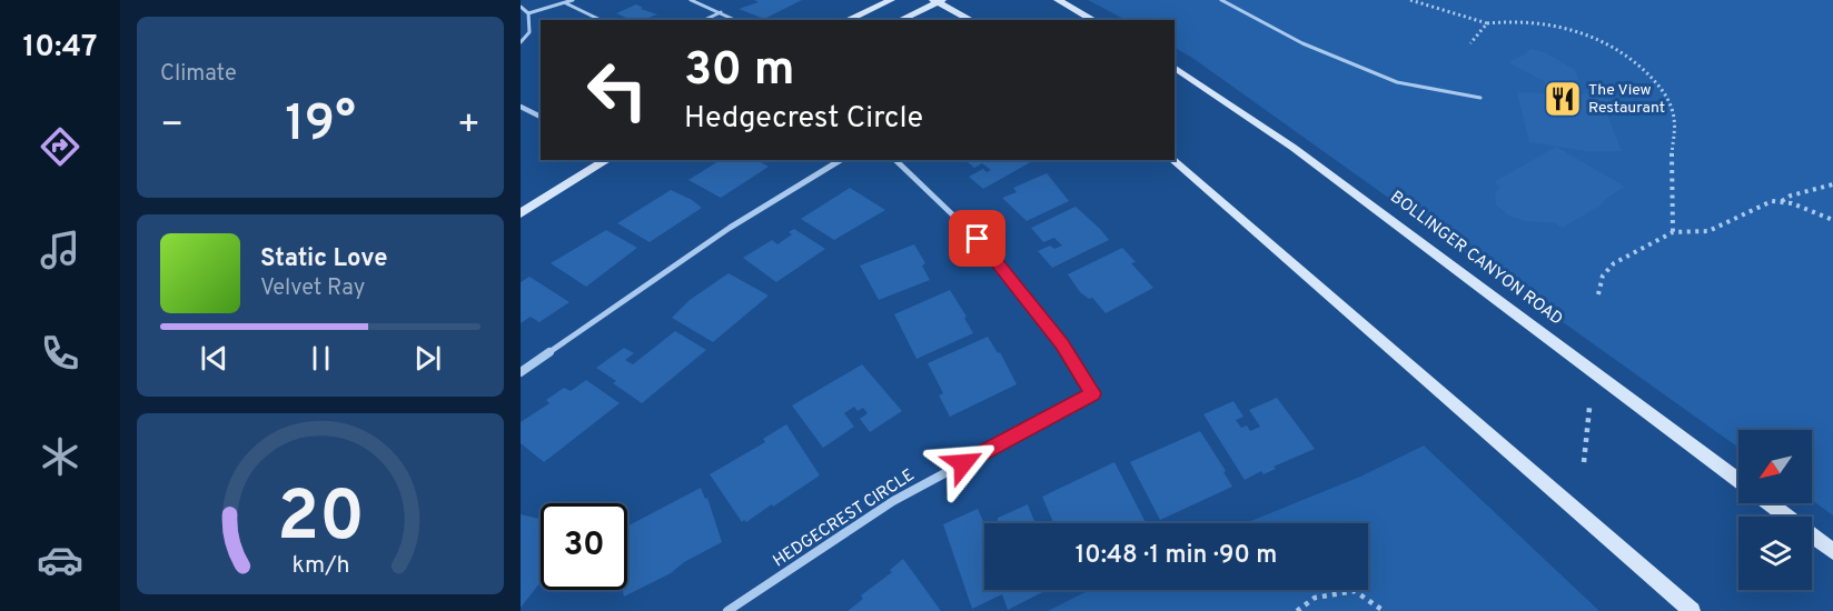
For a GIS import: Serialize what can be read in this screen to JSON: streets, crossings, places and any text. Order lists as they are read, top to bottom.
{
  "streets": {
    "main road": ["BOLLINGER CANYON ROAD"],
    "street": ["HEDGECREST CIRCLE"]
  },
  "places": {
    "restaurant": ["The View Restaurant"]
  },
  "north": "bottom left",
  "page": {
    "tabs": "10:47",
    "tile": "Climate",
    "turn": ["30 m", "Hedgecrest Circle"],
    "heat": ["−", "19°", "+"],
    "song": ["Static Love", "Velvet Ray"],
    "limit": "30",
    "trip": "10:48 · 1 min · 90 m",
    "gauge": ["20", "km/h"]
  }
}
